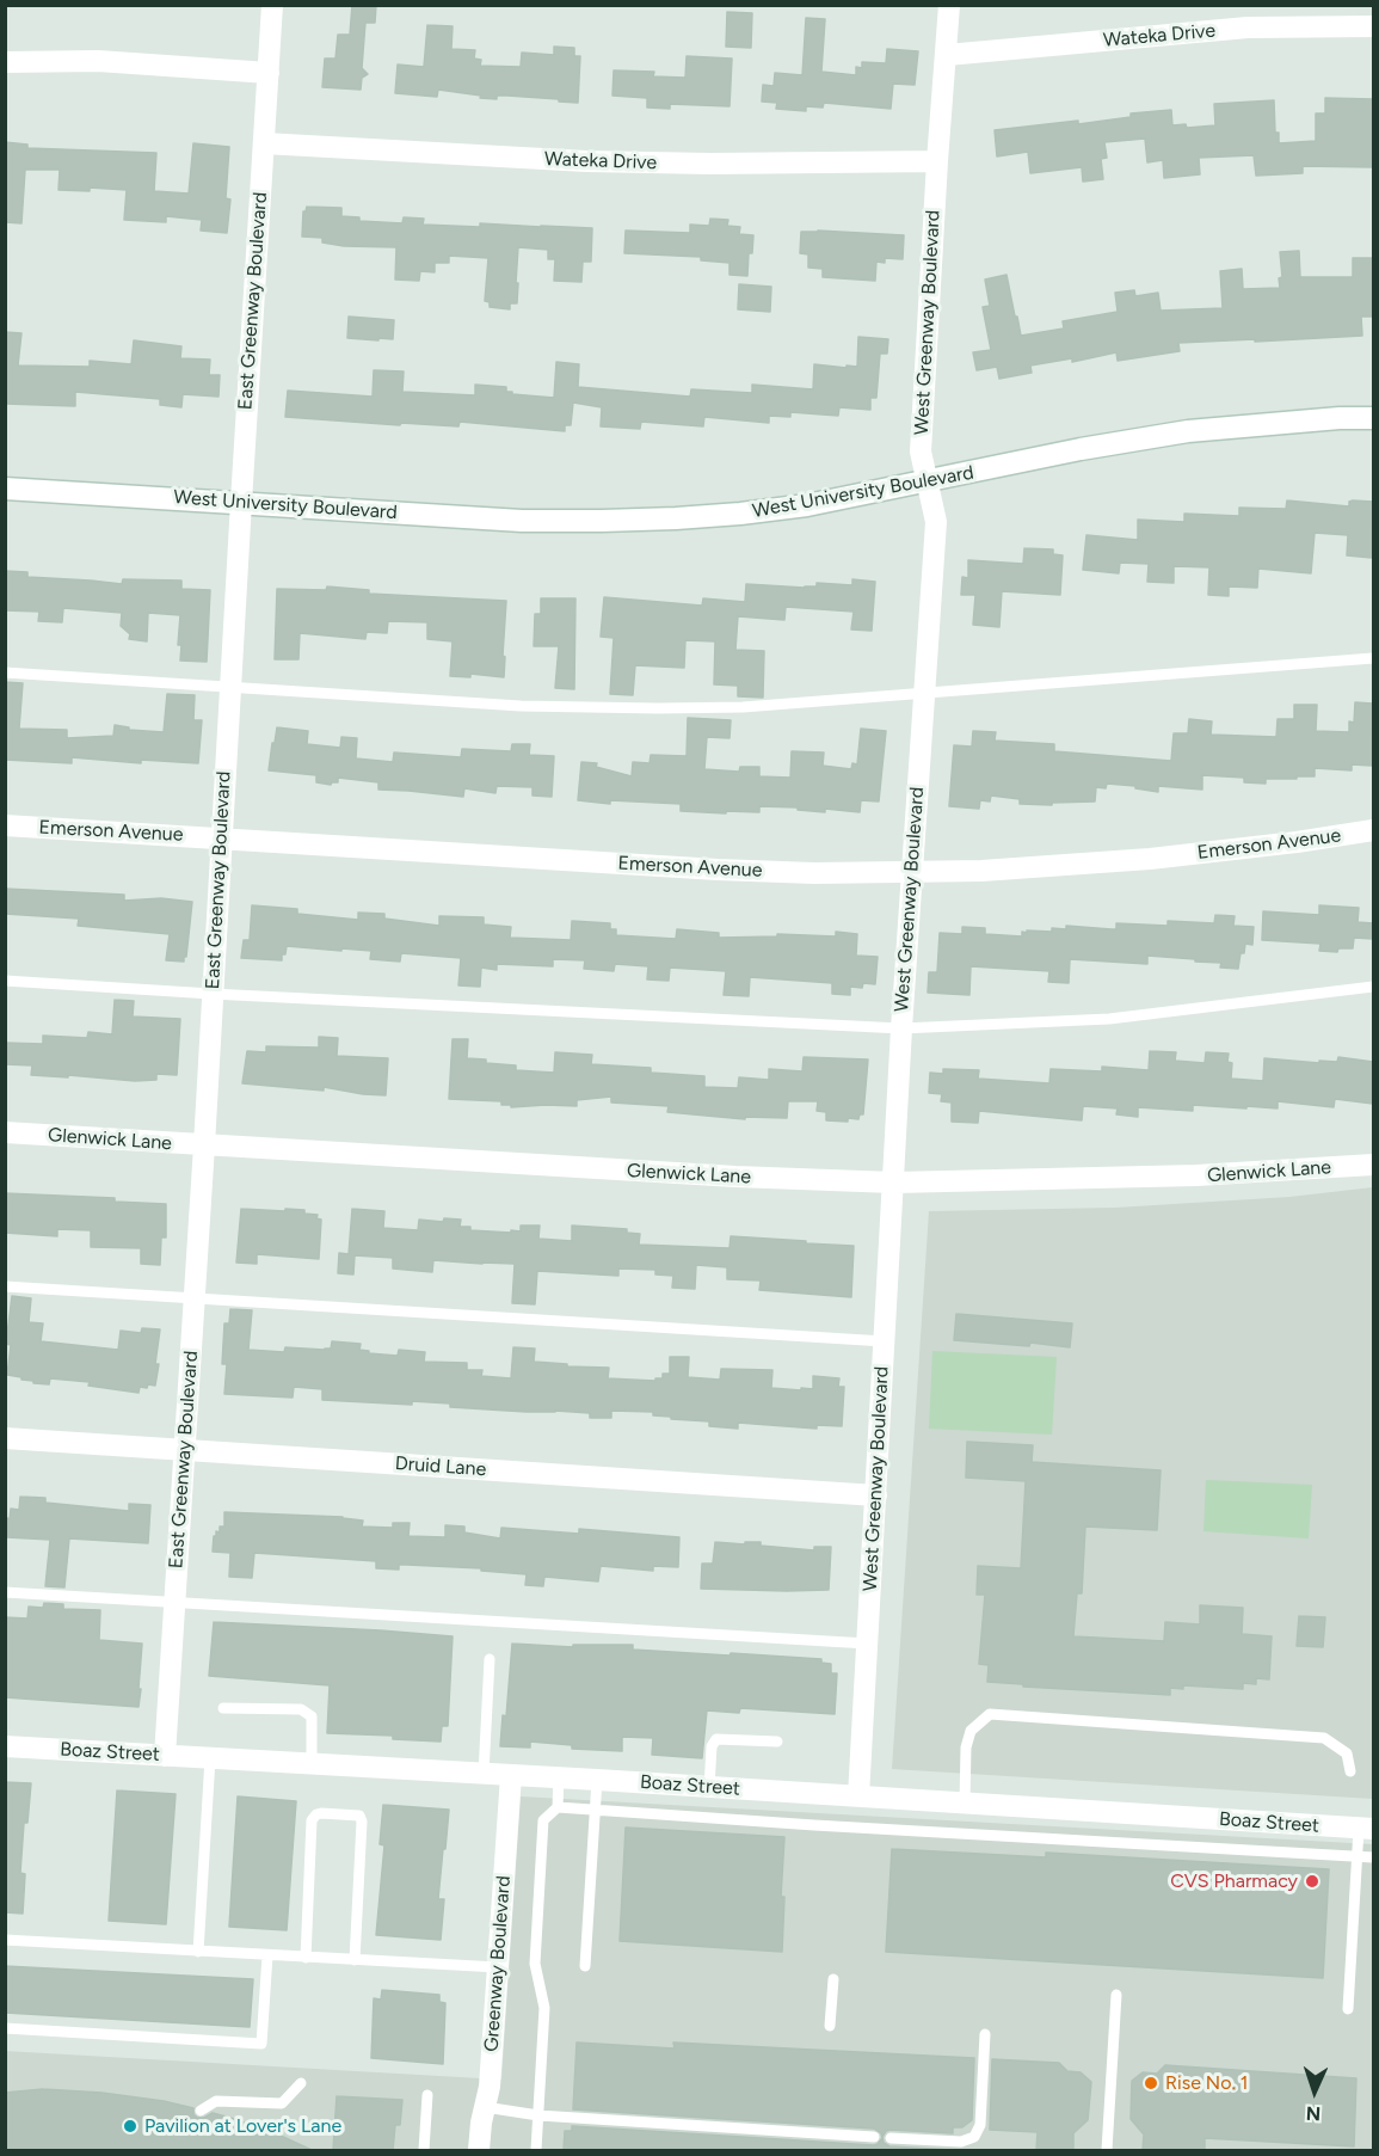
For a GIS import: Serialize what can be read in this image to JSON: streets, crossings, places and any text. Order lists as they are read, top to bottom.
{
  "streets": {
    "street": [
      "Wateka Drive",
      "East Greenway Boulevard",
      "West Greenway Boulevard",
      "West University Boulevard",
      "Emerson Avenue",
      "Glenwick Lane",
      "Druid Lane",
      "Boaz Street",
      "Greenway Boulevard"
    ]
  },
  "crossings": [
    ["Wateka Drive", "East Greenway Boulevard"],
    ["Wateka Drive", "West Greenway Boulevard"],
    ["East Greenway Boulevard", "West University Boulevard"],
    ["East Greenway Boulevard", "Emerson Avenue"],
    ["East Greenway Boulevard", "Glenwick Lane"],
    ["East Greenway Boulevard", "Druid Lane"],
    ["East Greenway Boulevard", "Boaz Street"],
    ["West Greenway Boulevard", "West University Boulevard"],
    ["West Greenway Boulevard", "Emerson Avenue"],
    ["West Greenway Boulevard", "Glenwick Lane"],
    ["West Greenway Boulevard", "Druid Lane"],
    ["West Greenway Boulevard", "Boaz Street"],
    ["Boaz Street", "Greenway Boulevard"]
  ],
  "places": ["CVS Pharmacy", "Rise No. 1", "Pavilion at Lover's Lane"],
  "north": "bottom"
}
